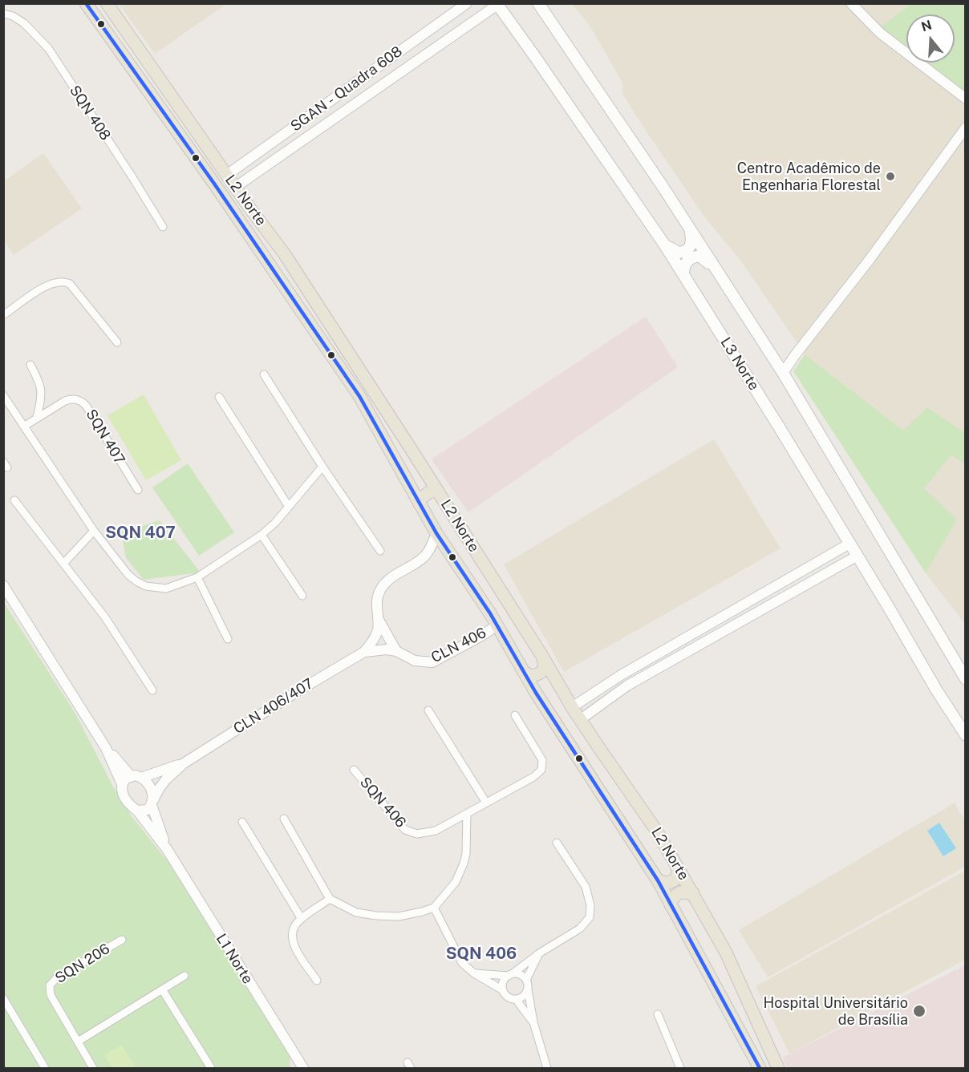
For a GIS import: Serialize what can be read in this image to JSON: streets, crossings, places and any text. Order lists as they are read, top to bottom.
{
  "streets": {
    "main road": ["L2 Norte", "L3 Norte"],
    "street": [
      "SGAN - Quadra 608",
      "SQN 408",
      "SQN 407",
      "CLN 406",
      "CLN 406/407",
      "SQN 406",
      "L1 Norte",
      "SQN 206"
    ]
  },
  "crossings": [
    ["SGAN - Quadra 608", "L2 Norte"],
    ["L2 Norte", "CLN 406"],
    ["CLN 406", "CLN 406/407"],
    ["CLN 406/407", "L1 Norte"]
  ],
  "districts": ["SQN 407", "SQN 406"],
  "places": ["Centro Acadêmico de Engenharia Florestal", "Hospital Universitário de Brasília"],
  "north": "top"
}
